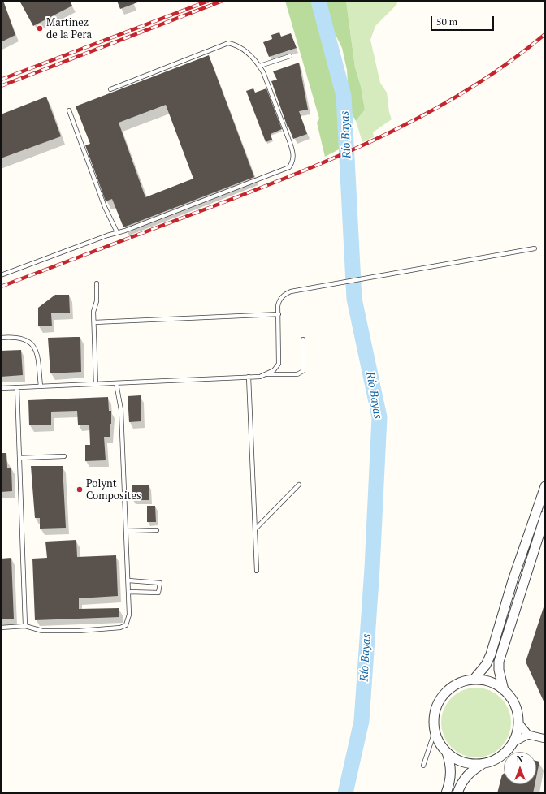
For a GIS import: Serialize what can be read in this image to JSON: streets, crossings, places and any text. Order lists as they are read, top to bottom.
{
  "water": ["Río Bayas"],
  "places": ["Martinez de la Pera", "Polynt Composites"],
  "scale_bar": "50 m",
  "north": "top"
}
